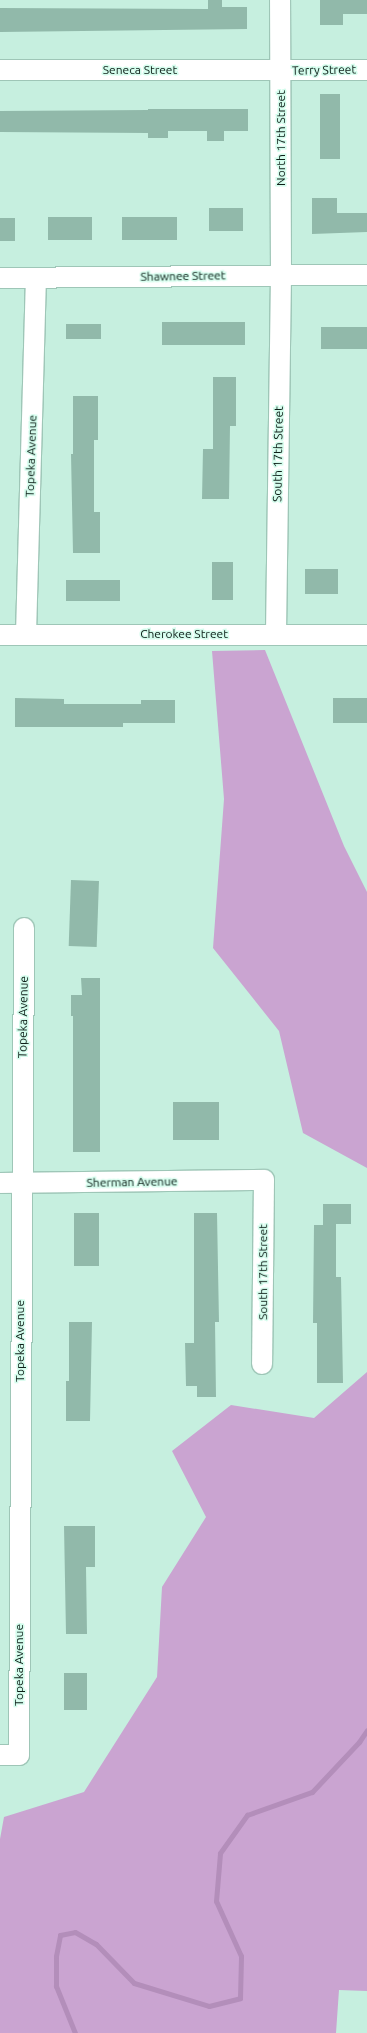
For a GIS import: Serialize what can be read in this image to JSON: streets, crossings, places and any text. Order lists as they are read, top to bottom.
{
  "streets": {
    "street": [
      "Seneca Street",
      "Terry Street",
      "North 17th Street",
      "Shawnee Street",
      "South 17th Street",
      "Topeka Avenue",
      "Cherokee Street",
      "Sherman Avenue"
    ]
  },
  "crossings": [
    ["Seneca Street", "Terry Street"],
    ["Seneca Street", "North 17th Street"],
    ["Terry Street", "North 17th Street"],
    ["North 17th Street", "Shawnee Street"],
    ["North 17th Street", "South 17th Street"],
    ["Shawnee Street", "South 17th Street"],
    ["Shawnee Street", "Topeka Avenue"],
    ["South 17th Street", "Cherokee Street"],
    ["South 17th Street", "Sherman Avenue"],
    ["Topeka Avenue", "Cherokee Street"],
    ["Topeka Avenue", "Sherman Avenue"]
  ]
}
